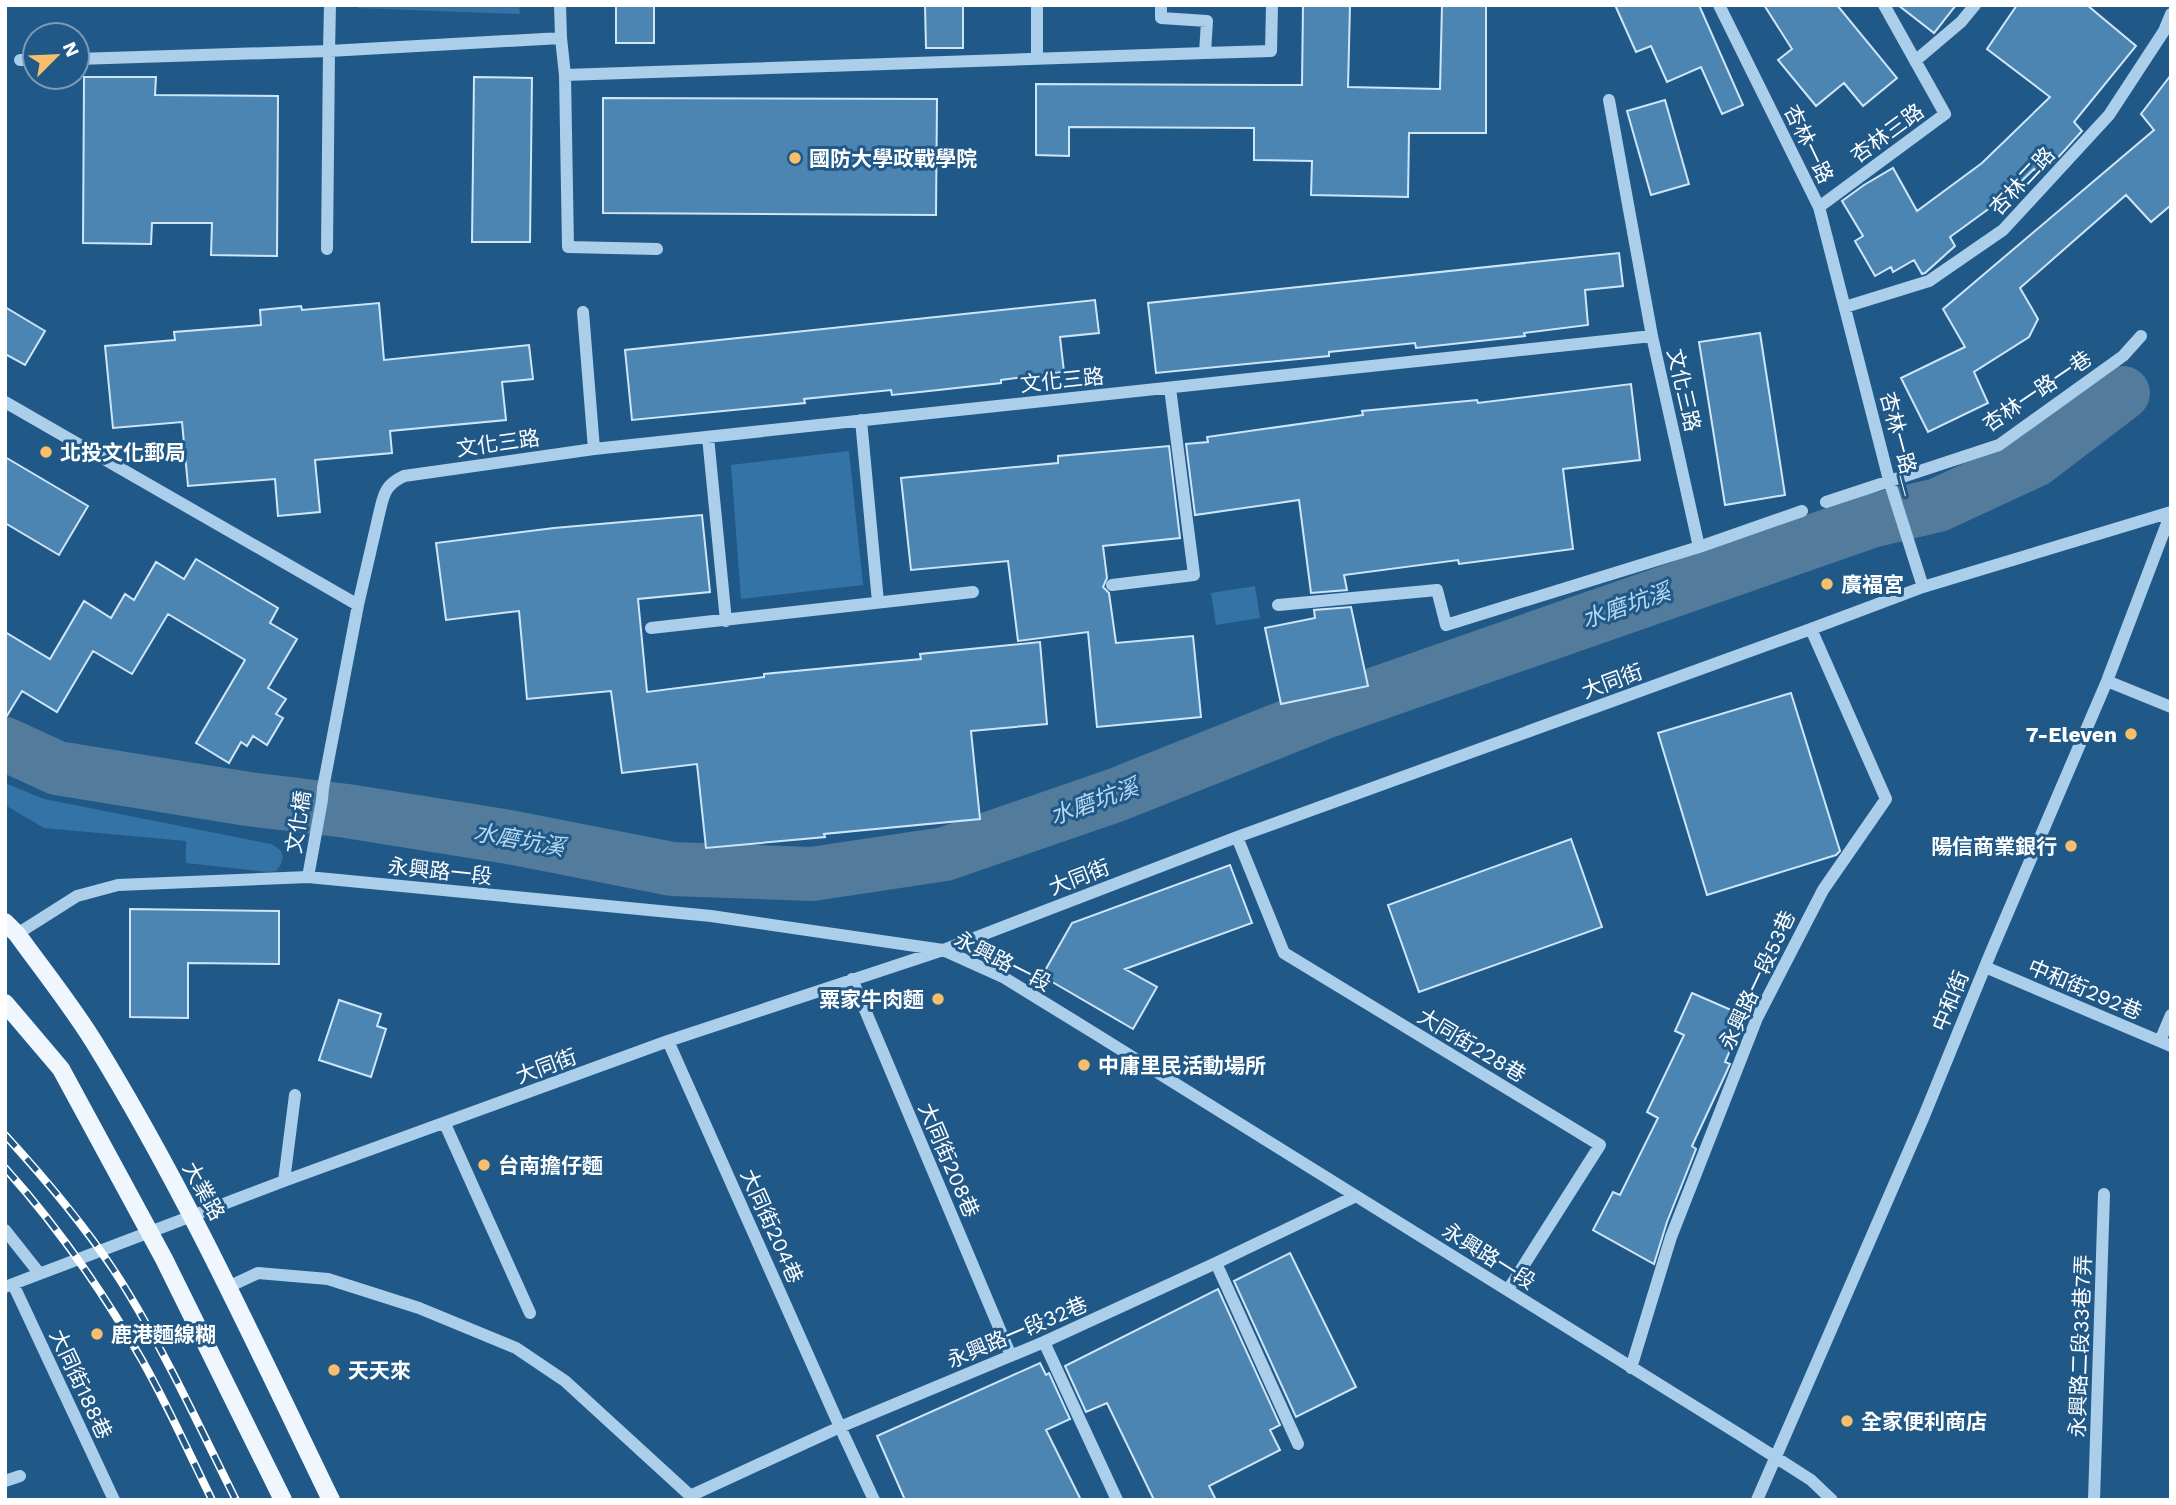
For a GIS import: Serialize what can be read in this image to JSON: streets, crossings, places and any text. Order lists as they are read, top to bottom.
{
  "streets": {
    "main road": ["大業路"],
    "street": [
      "杏林三路",
      "杏林一路",
      "杏林二路",
      "文化三路",
      "杏林一路一巷",
      "杏林一路＿",
      "大同街",
      "文化橋",
      "永興路一段",
      "永興路一段53巷",
      "中和街292巷",
      "中和街",
      "大同街228巷",
      "大同街208巷",
      "大同街204巷",
      "永興路一段32巷",
      "永興路二段33巷7弄",
      "大同街188巷"
    ]
  },
  "crossings": [
    ["杏林三路", "杏林一路"],
    ["杏林一路", "杏林二路"],
    ["杏林一路", "杏林一路＿"],
    ["杏林二路", "杏林一路＿"],
    ["文化三路", "文化橋"],
    ["杏林一路一巷", "杏林一路＿"],
    ["杏林一路＿", "大同街"],
    ["大同街", "永興路一段"],
    ["大同街", "永興路一段53巷"],
    ["大同街", "中和街"],
    ["大同街", "大同街228巷"],
    ["大同街", "大同街208巷"],
    ["大同街", "大業路"],
    ["大同街", "大同街204巷"],
    ["大同街", "大同街188巷"],
    ["文化橋", "永興路一段"],
    ["永興路一段", "永興路一段53巷"],
    ["永興路一段", "中和街"],
    ["永興路一段", "大同街228巷"],
    ["永興路一段", "大業路"],
    ["永興路一段", "永興路一段32巷"],
    ["中和街292巷", "中和街"],
    ["大同街208巷", "永興路一段32巷"],
    ["大同街204巷", "永興路一段32巷"]
  ],
  "water": ["水磨坑溪"],
  "places": [
    "國防大學政戰學院",
    "北投文化郵局",
    "廣福宮",
    "7-Eleven",
    "陽信商業銀行",
    "粟家牛肉麵",
    "中庸里民活動場所",
    "台南擔仔麵",
    "鹿港麵線糊",
    "天天來",
    "全家便利商店"
  ],
  "north": "top right"
}
